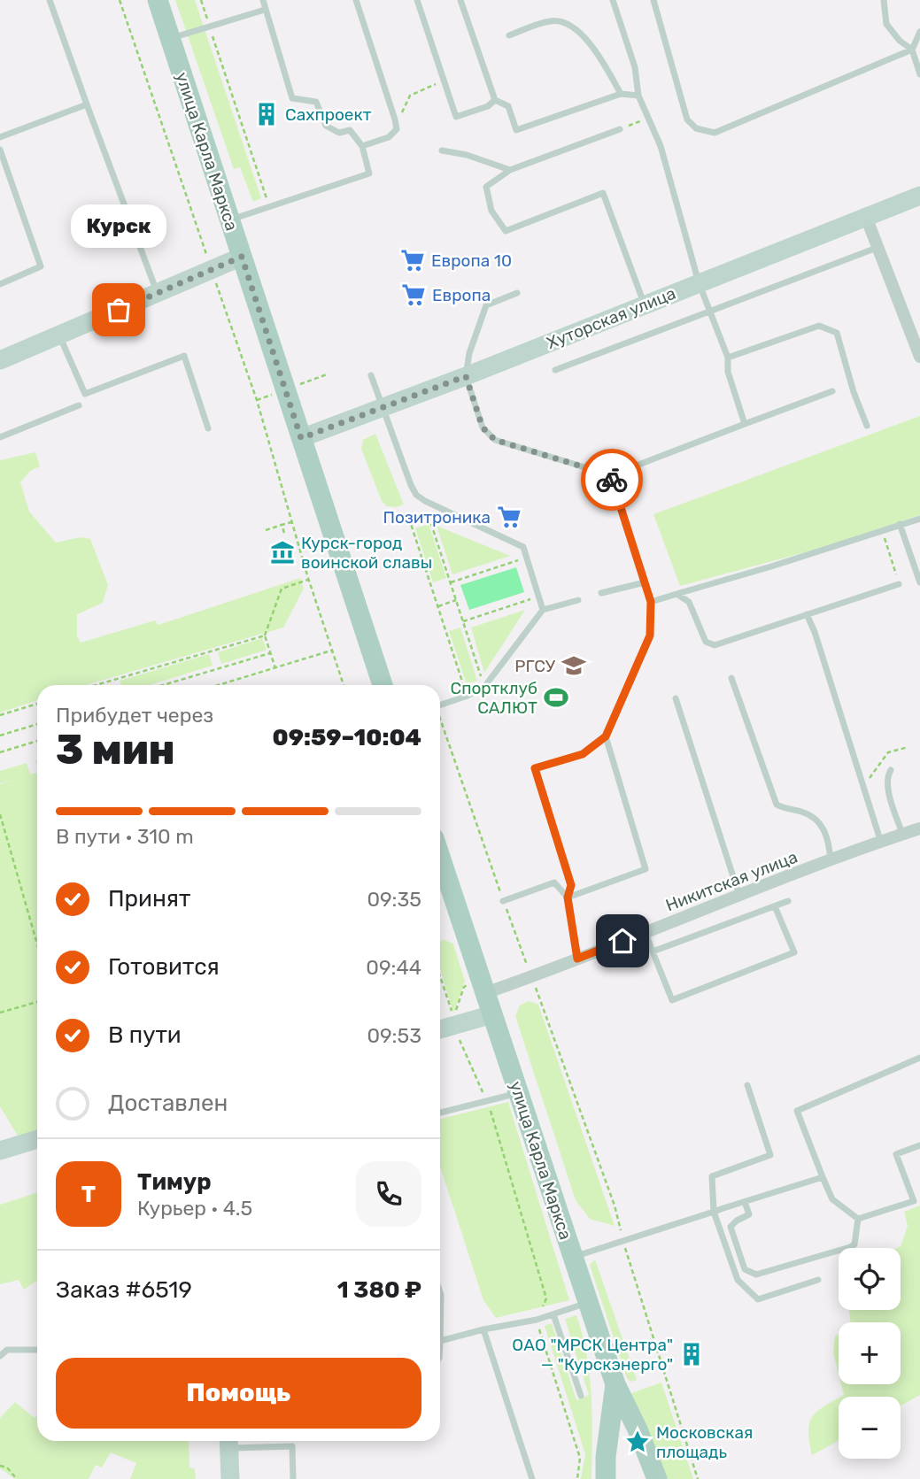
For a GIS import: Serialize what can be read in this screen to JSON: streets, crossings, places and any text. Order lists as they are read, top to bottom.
{
  "streets": {
    "main road": ["улица Карла Маркса"],
    "street": ["Хуторская улица", "Никитская улица"]
  },
  "crossings": [
    ["улица Карла Маркса", "Хуторская улица"],
    ["улица Карла Маркса", "Никитская улица"]
  ],
  "places": {
    "building": ["Сахпроект", "ОАО \"МРСК Центра\" — \"Курскэнерго\""],
    "supermarket": ["Европа 10", "Европа", "Позитроника"],
    "other": ["Курск"],
    "museum": ["Курск-город воинской славы"],
    "school or university": ["РГСУ"],
    "sports": ["Спортклуб САЛЮТ"],
    "place": ["Московская площадь"]
  },
  "page": {
    "bubble": "Курск",
    "heading": ["3 мин", "Прибудет через", "09:59–10:04"],
    "panel": [
      "Тимур",
      "Курьер · 4.5",
      "Заказ #6519",
      "1 380 ₽"
    ],
    "bar": "В пути · 310 m",
    "list": [
      ["Принят", "09:35"],
      ["Готовится", "09:44"],
      ["В пути", "09:53"],
      "Доставлен"
    ],
    "round": "Т",
    "map_buttons": ["+", "−"],
    "buttons": "Помощь"
  }
}
